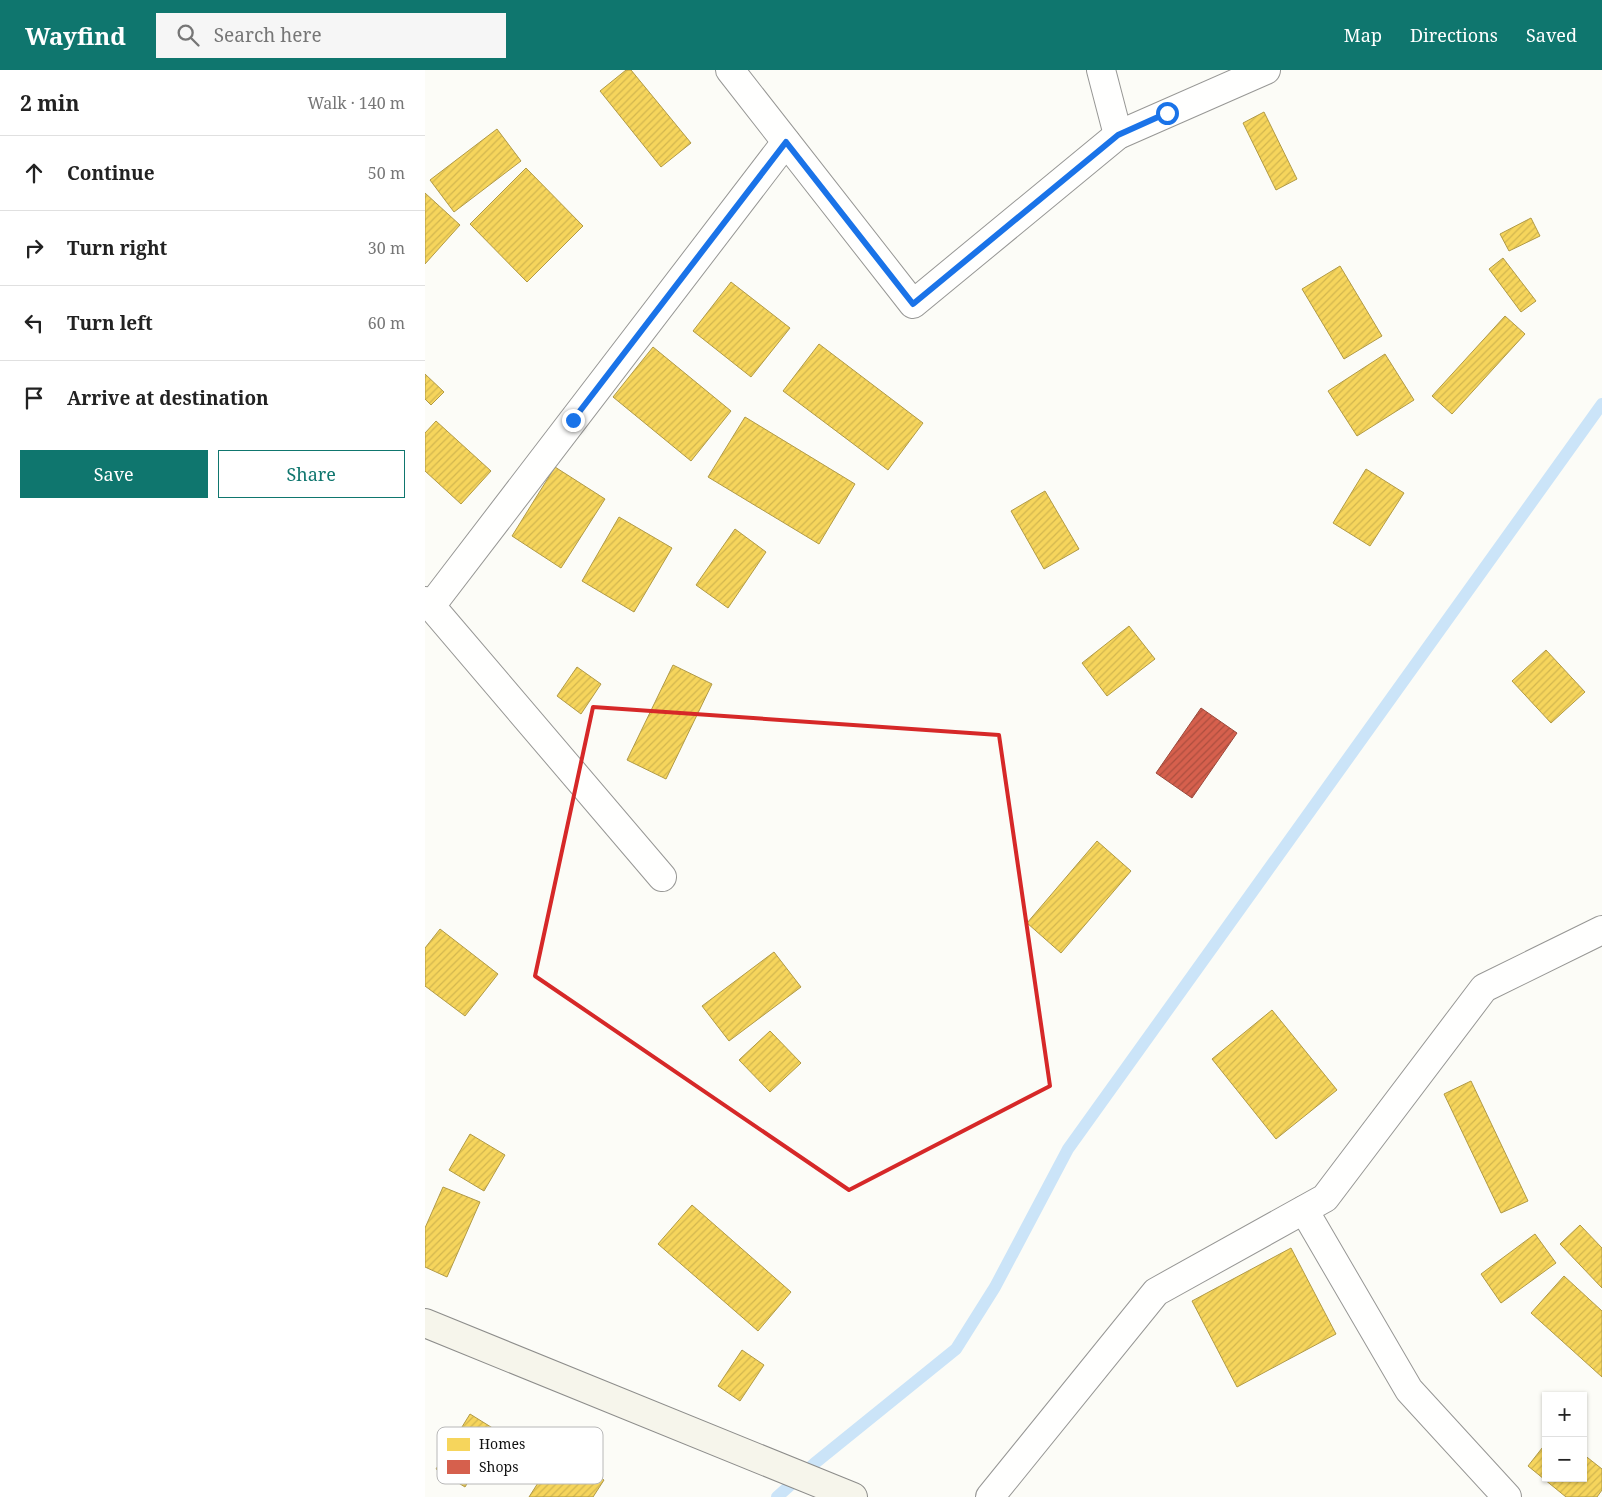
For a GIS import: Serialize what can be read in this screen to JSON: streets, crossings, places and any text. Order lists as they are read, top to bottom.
{
  "legend": ["Homes", "Shops"],
  "page": {
    "header": "Wayfind",
    "search": "Search here",
    "nav": ["Map", "Directions", "Saved"],
    "heading": ["2 min", "Walk · 140 m"],
    "list": [
      ["Continue", "50 m"],
      ["Turn right", "30 m"],
      ["Turn left", "60 m"],
      "Arrive at destination"
    ],
    "buttons": ["Save", "Share"],
    "map_buttons": ["+", "−"]
  }
}
